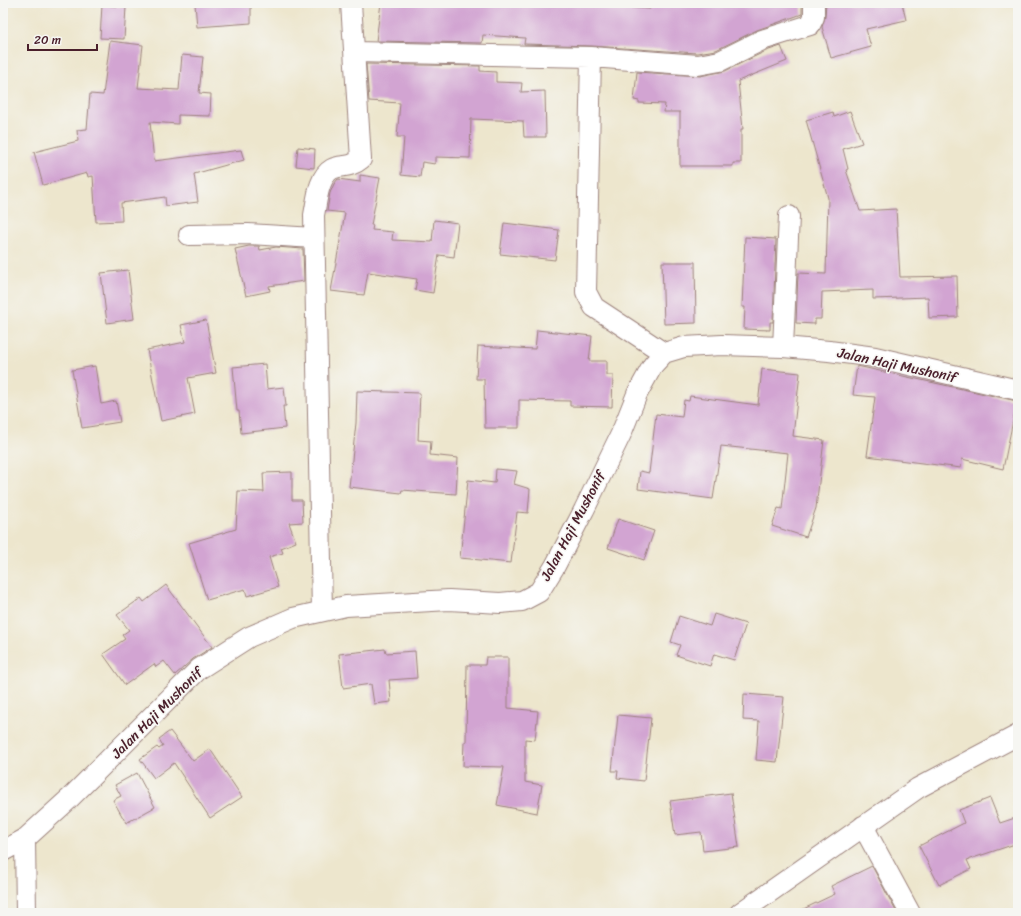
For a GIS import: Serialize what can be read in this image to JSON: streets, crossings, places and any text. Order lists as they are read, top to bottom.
{
  "streets": {
    "street": ["Jalan Haji Mushonif"]
  },
  "scale_bar": "20 m"
}
